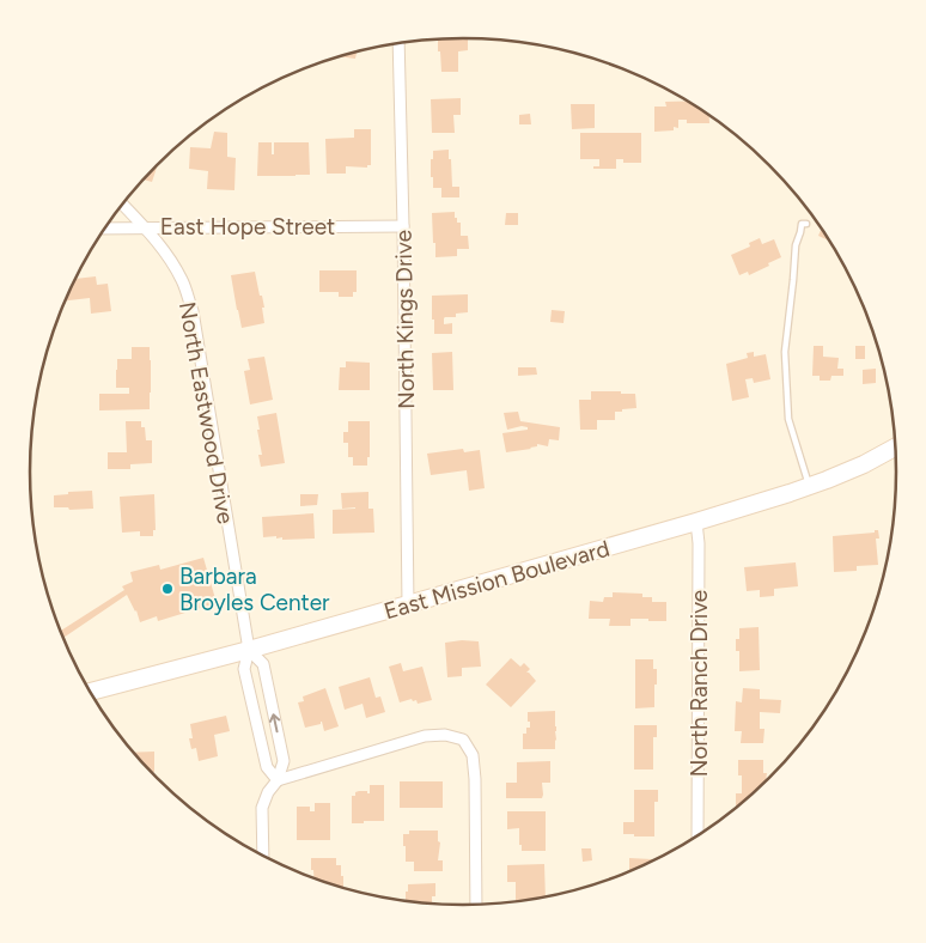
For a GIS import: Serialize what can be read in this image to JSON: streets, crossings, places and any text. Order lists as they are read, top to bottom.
{
  "streets": {
    "main road": ["East Mission Boulevard"],
    "street": [
      "East Hope Street",
      "North Kings Drive",
      "North Eastwood Drive",
      "North Ranch Drive"
    ]
  },
  "crossings": [
    ["East Hope Street", "North Kings Drive"],
    ["East Hope Street", "North Eastwood Drive"],
    ["North Kings Drive", "East Mission Boulevard"],
    ["North Eastwood Drive", "East Mission Boulevard"],
    ["East Mission Boulevard", "North Ranch Drive"]
  ],
  "places": ["Barbara Broyles Center"]
}
